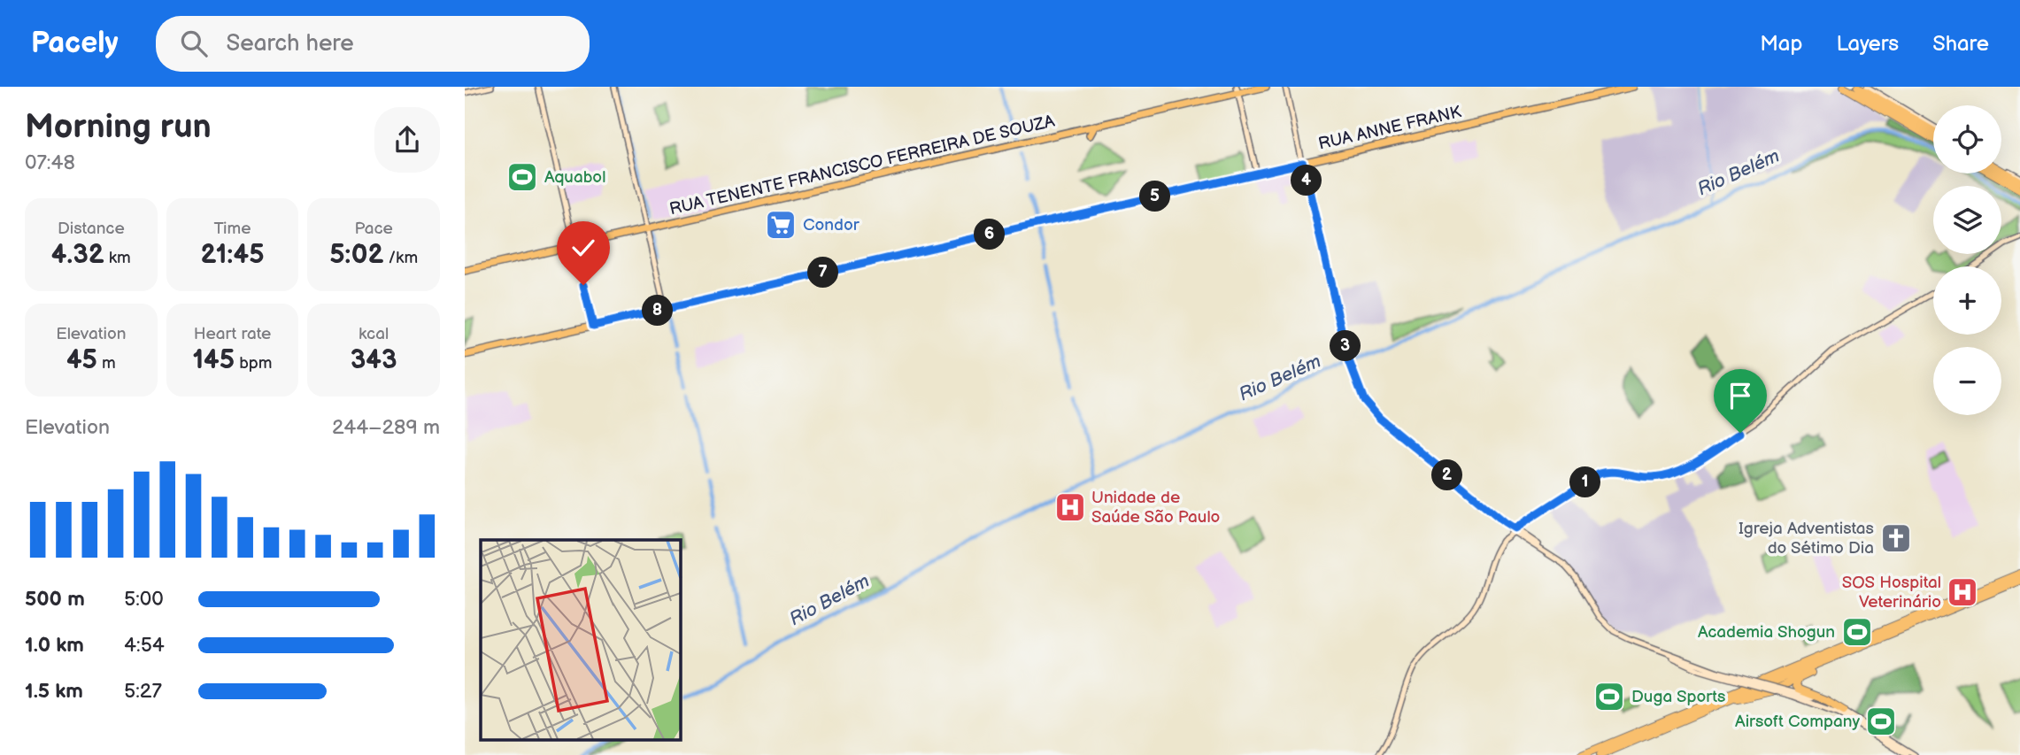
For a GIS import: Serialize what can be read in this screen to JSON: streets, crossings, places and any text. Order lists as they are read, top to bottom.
{
  "streets": {
    "main road": ["RUA ANNE FRANK", "RUA TENENTE FRANCISCO FERREIRA DE SOUZA"]
  },
  "water": ["Rio Belém"],
  "places": {
    "sports": [
      "Aquabol",
      "Academia Shogun",
      "Duga Sports",
      "Airsoft Company"
    ],
    "supermarket": ["Condor"],
    "hospital": ["Unidade de Saúde São Paulo", "SOS Hospital Veterinário"],
    "church": ["Igreja Adventistas do Sétimo Dia"]
  },
  "page": {
    "header": "Pacely",
    "search": "Search here",
    "nav": ["Map", "Layers", "Share"],
    "heading": ["Morning run", "07:48"],
    "map_buttons": ["+", "−"],
    "pins": [
      "4",
      "5",
      "6",
      "7",
      "8",
      "3",
      "2",
      "1"
    ],
    "stats": [
      ["Distance", "4.32 km"],
      ["Time", "21:45"],
      ["Pace", "5:02 /km"],
      ["Elevation", "45 m"],
      ["Heart rate", "145 bpm"],
      ["kcal", "343"]
    ],
    "chart": ["Elevation", "244–289 m"],
    "list": [
      {
        "name": "500 m",
        "note": "5:00"
      },
      {
        "name": "1.0 km",
        "note": "4:54"
      },
      {
        "name": "1.5 km",
        "note": "5:27"
      }
    ]
  }
}
